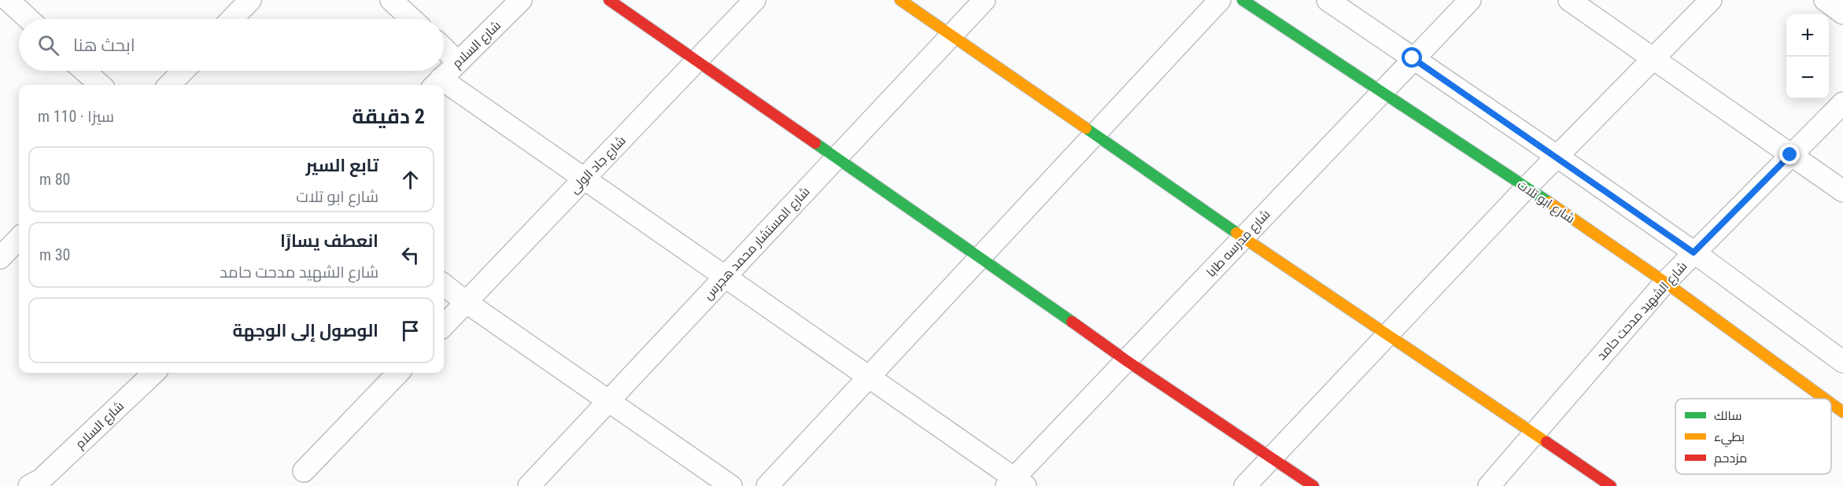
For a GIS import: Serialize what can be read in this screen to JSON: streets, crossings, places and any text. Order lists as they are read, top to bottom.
{
  "streets": {
    "street": [
      "شارع السلام",
      "شارع جاد الولى",
      "شارع ابو تلات",
      "شارع المستشار محمد هجرس",
      "شارع مدرسه طابا",
      "شارع الشهيد مدحت حامد"
    ]
  },
  "crossings": [
    ["شارع ابو تلات", "شارع مدرسه طابا"],
    ["شارع ابو تلات", "شارع الشهيد مدحت حامد"]
  ],
  "legend": ["سالك", "بطيء", "مزدحم"],
  "page": {
    "map_buttons": ["+", "−"],
    "search": "ابحث هنا",
    "heading": ["2 دقيقة", "سيرًا · 110 m"],
    "list": [
      ["تابع السير", "شارع ابو تلات", "80 m"],
      ["انعطف يسارًا", "شارع الشهيد مدحت حامد", "30 m"],
      "الوصول إلى الوجهة"
    ]
  }
}
